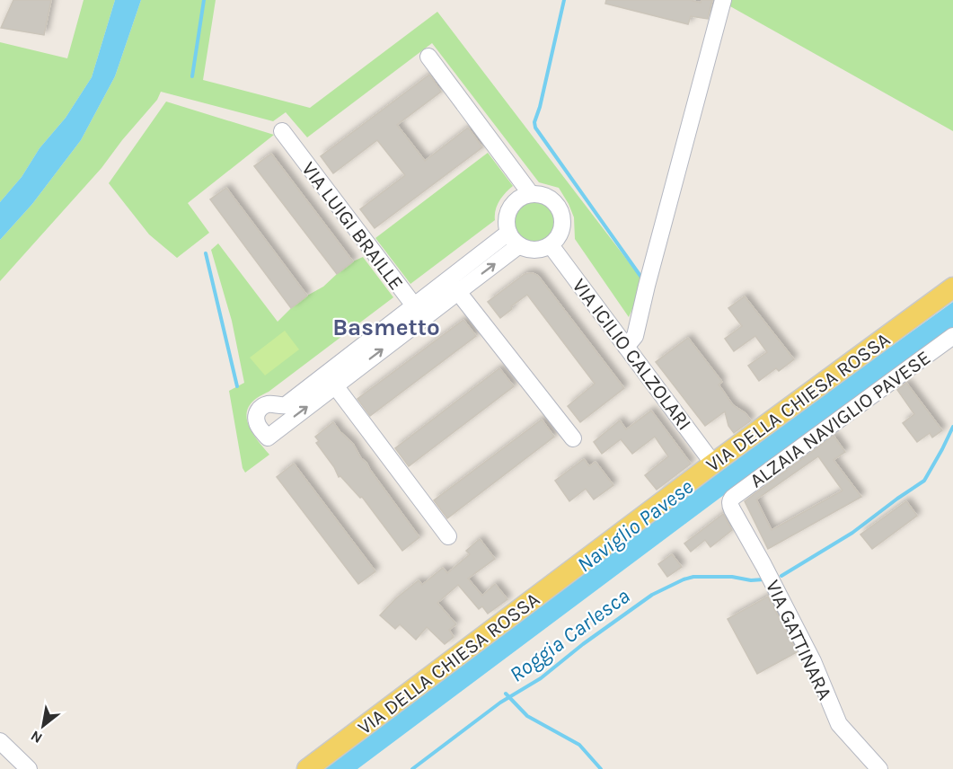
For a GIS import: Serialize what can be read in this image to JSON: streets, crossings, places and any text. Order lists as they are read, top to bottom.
{
  "streets": {
    "main road": ["VIA DELLA CHIESA ROSSA"],
    "street": [
      "VIA LUIGI BRAILLE",
      "VIA ICILIO CALZOLARI",
      "ALZAIA NAVIGLIO PAVESE",
      "VIA GATTINARA"
    ]
  },
  "crossings": [
    ["VIA ICILIO CALZOLARI", "VIA DELLA CHIESA ROSSA"],
    ["ALZAIA NAVIGLIO PAVESE", "VIA GATTINARA"]
  ],
  "districts": ["Basmetto"],
  "water": ["Naviglio Pavese", "Roggia Carlesca"],
  "north": "bottom left"
}
